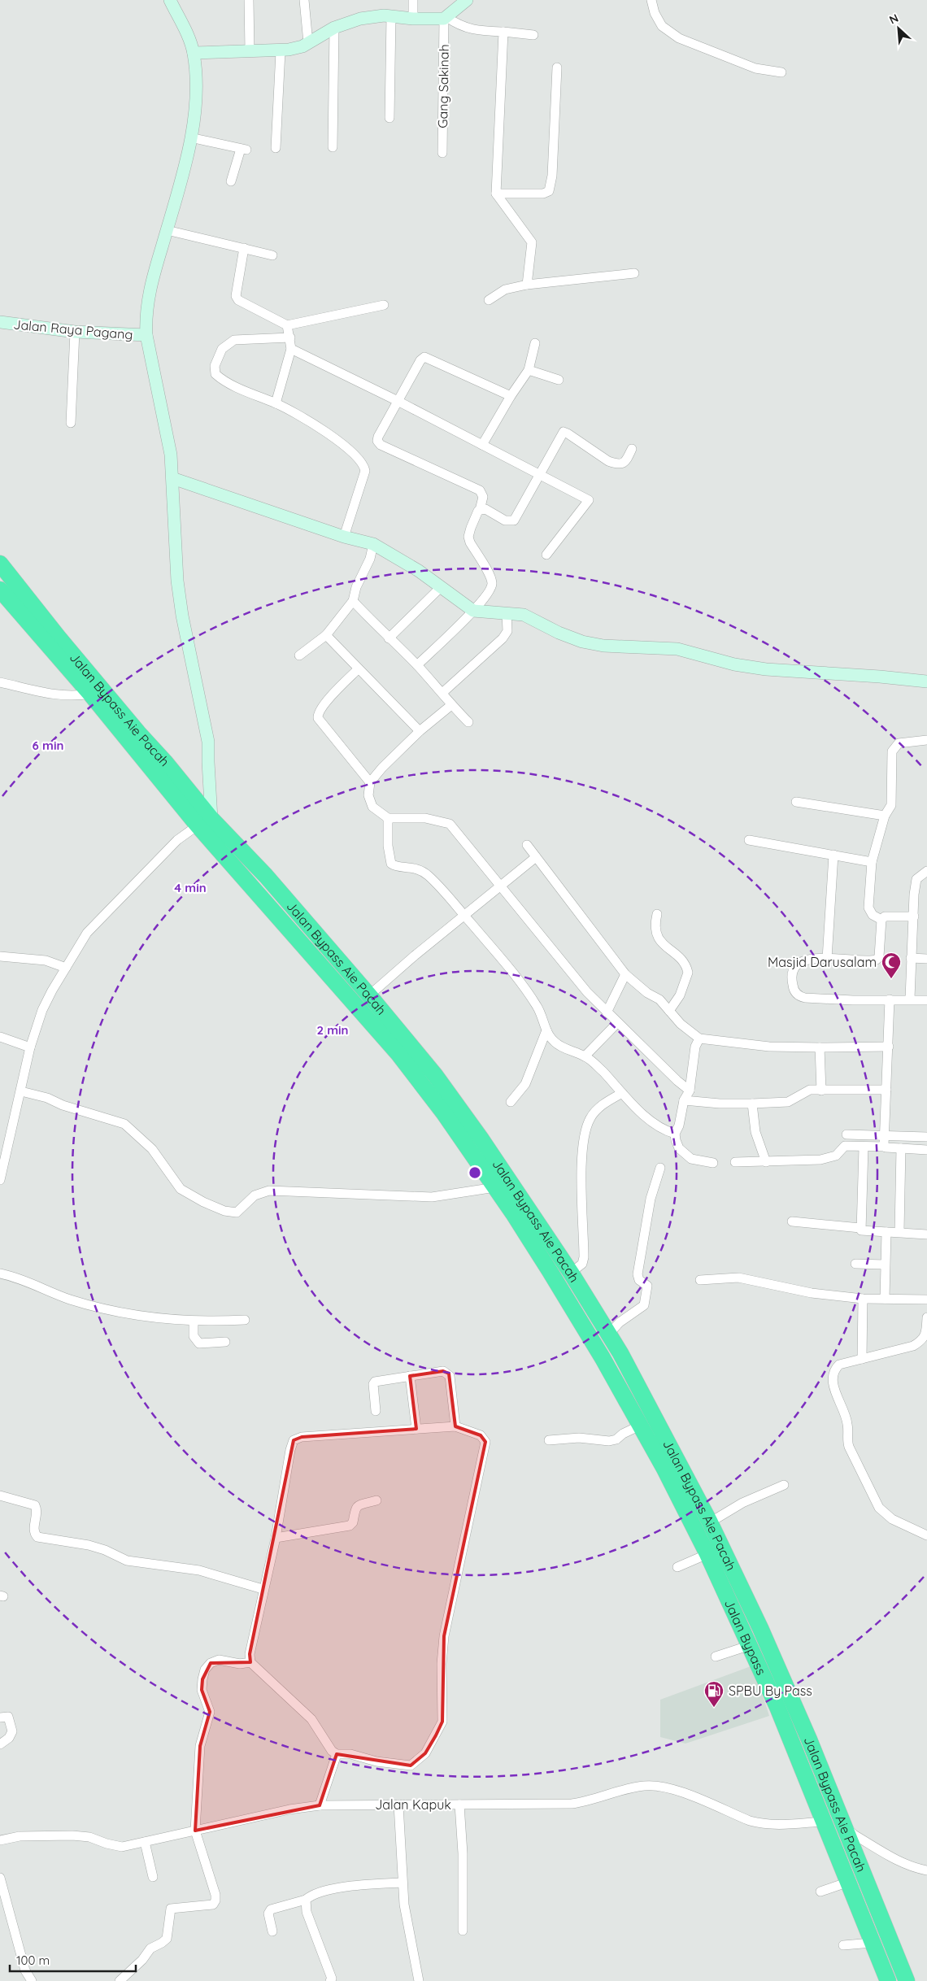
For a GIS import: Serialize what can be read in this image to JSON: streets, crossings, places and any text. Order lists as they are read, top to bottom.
{
  "streets": {
    "highway": ["Jalan Bypass Aie Pacah", "Jalan Bypass"],
    "street": ["Gang Sakinah", "Jalan Raya Pagang", "Jalan Kapuk"]
  },
  "crossings": [
    ["Jalan Bypass Aie Pacah", "Jalan Bypass"],
    ["Jalan Bypass", "Jalan Kapuk"]
  ],
  "places": {
    "mosque": ["Masjid Darusalam"],
    "fuel station": ["SPBU By Pass"]
  },
  "scale_bar": "100 m",
  "north": "top left",
  "rings": ["6 min", "4 min", "2 min"]
}
